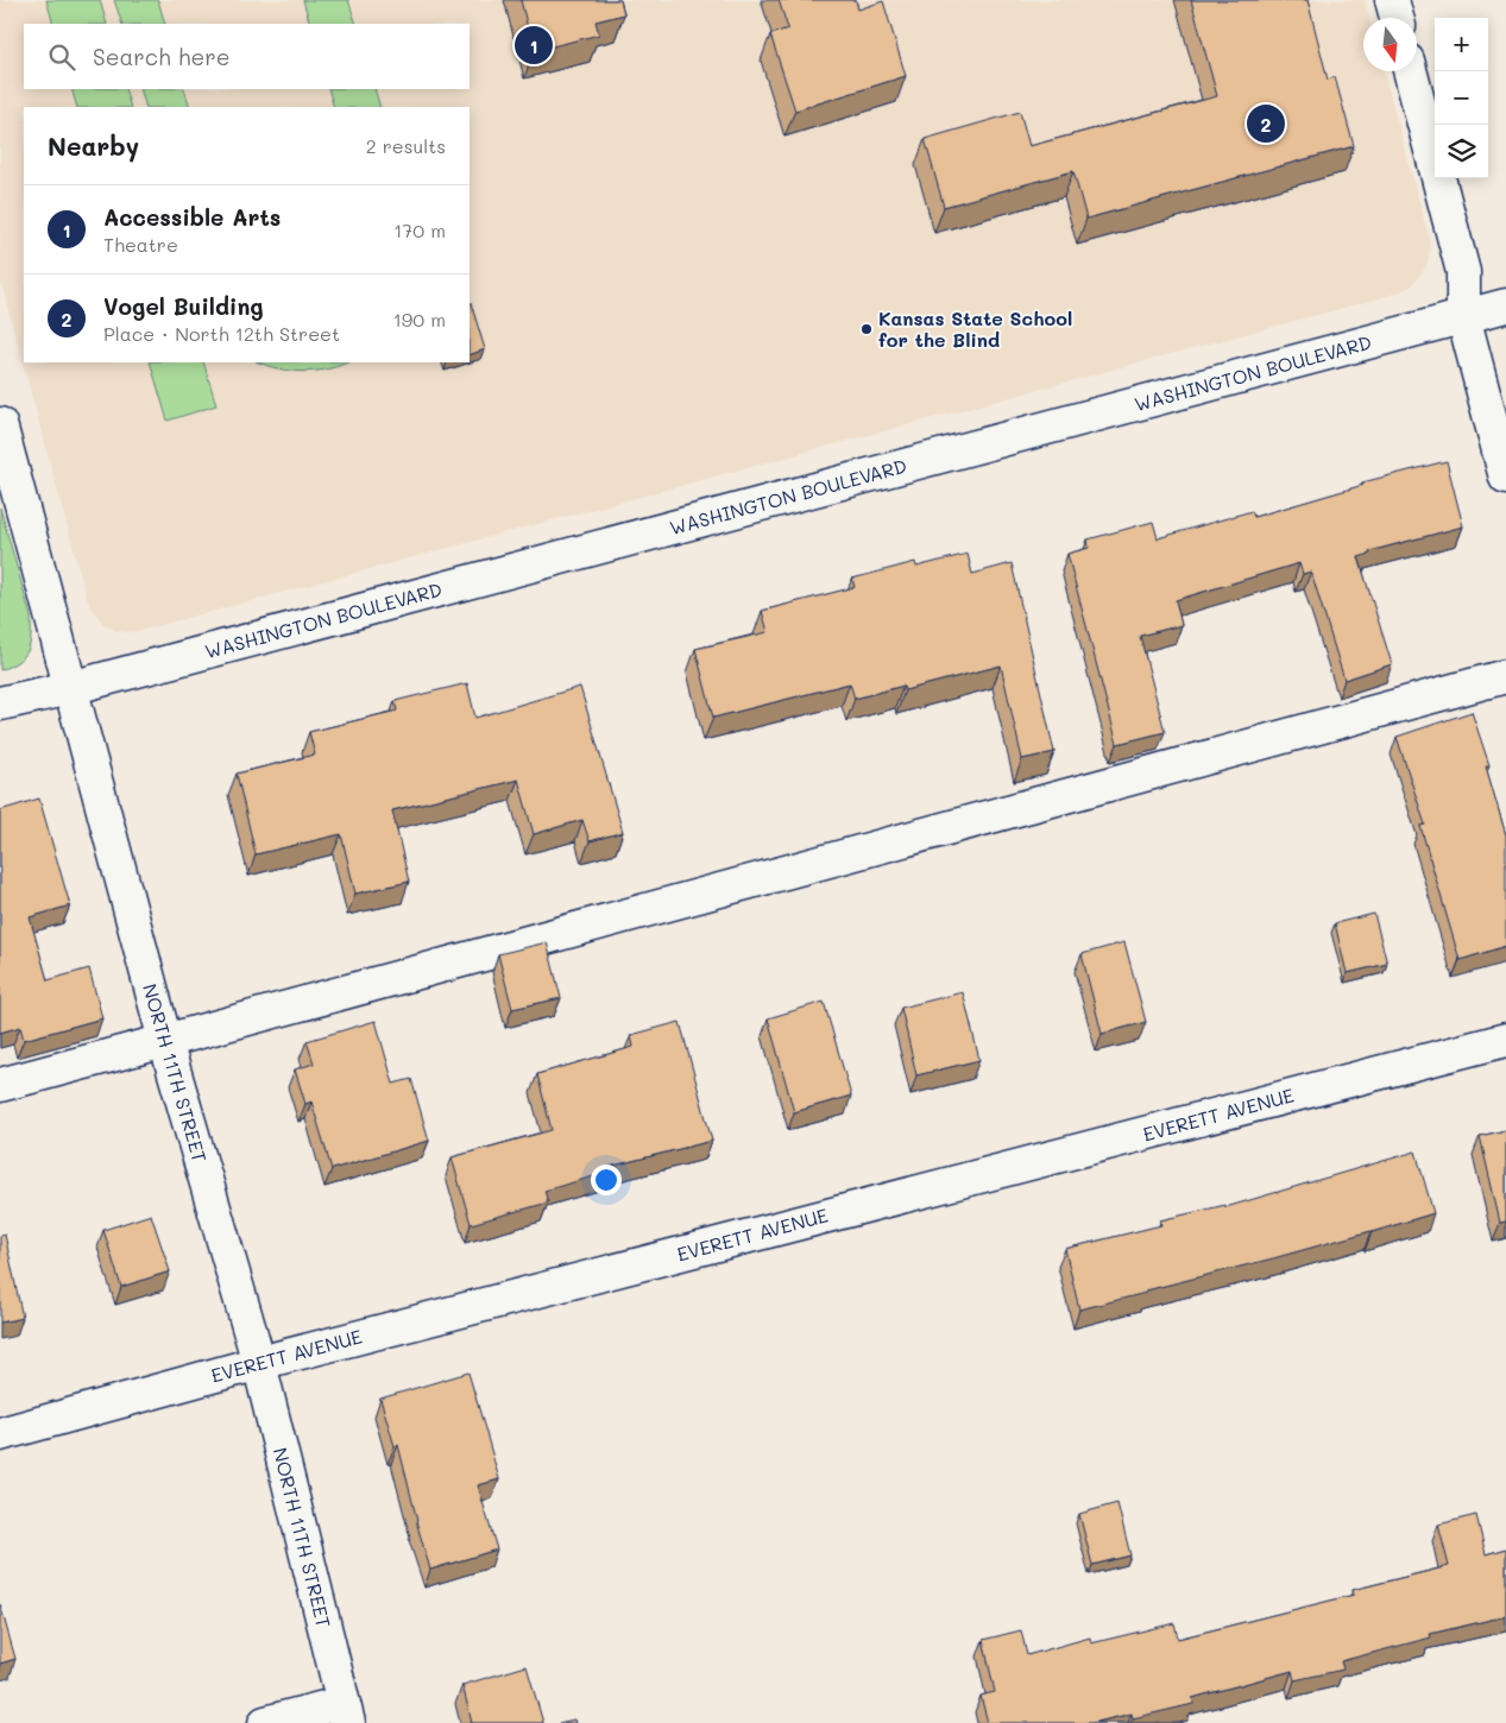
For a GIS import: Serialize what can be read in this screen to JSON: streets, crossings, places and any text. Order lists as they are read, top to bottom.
{
  "streets": {
    "street": ["WASHINGTON BOULEVARD", "NORTH 11TH STREET", "EVERETT AVENUE"]
  },
  "crossings": [
    ["WASHINGTON BOULEVARD", "NORTH 11TH STREET"],
    ["NORTH 11TH STREET", "EVERETT AVENUE"]
  ],
  "places": ["Kansas State School for the Blind"],
  "north": "bottom",
  "page": {
    "map_buttons": ["+", "−"],
    "pins": ["1", "2"],
    "search": "Search here",
    "heading": ["Nearby", "2 results"],
    "list": [
      {
        "mark": "1",
        "name": "Accessible Arts",
        "note": "Theatre",
        "value": "170 m"
      },
      {
        "mark": "2",
        "name": "Vogel Building",
        "note": "Place · North 12th Street",
        "value": "190 m"
      }
    ]
  }
}
